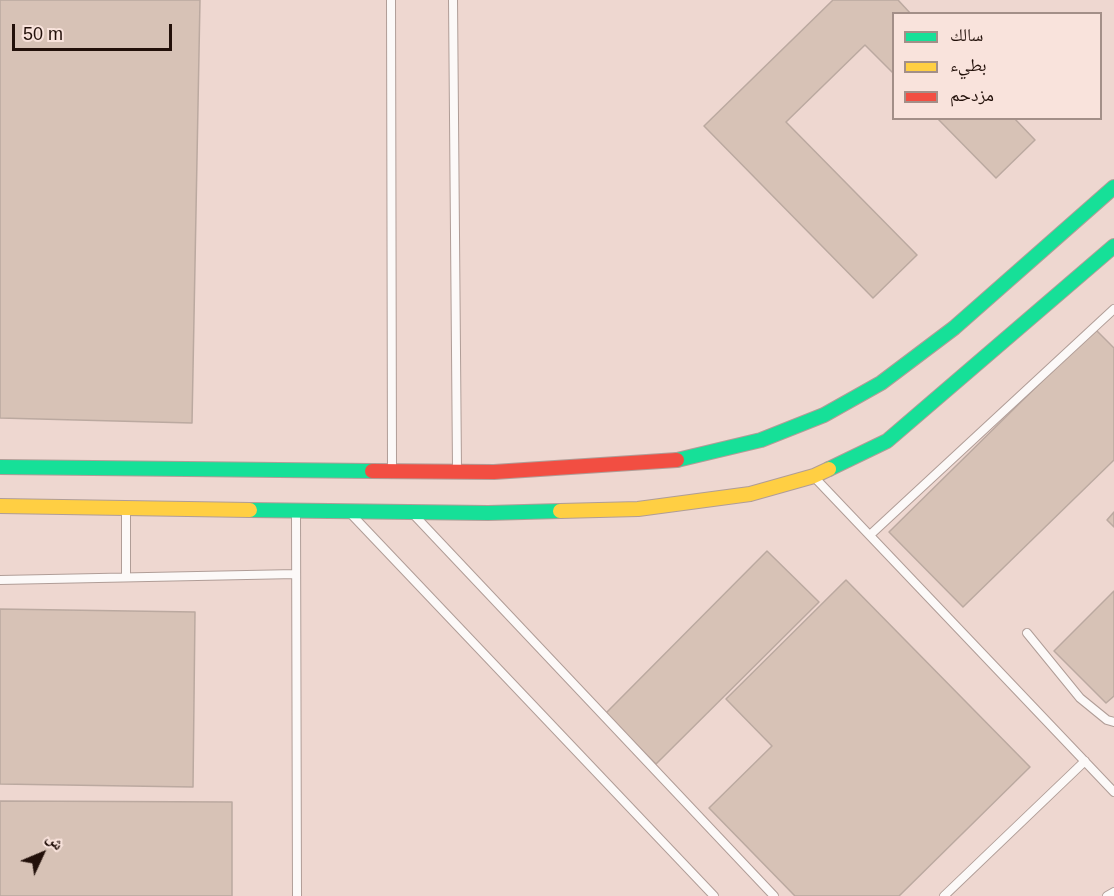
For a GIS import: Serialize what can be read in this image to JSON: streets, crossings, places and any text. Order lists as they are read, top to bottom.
{
  "legend": ["سالك", "بطيء", "مزدحم"],
  "scale_bar": "50 m",
  "north": "top right"
}
